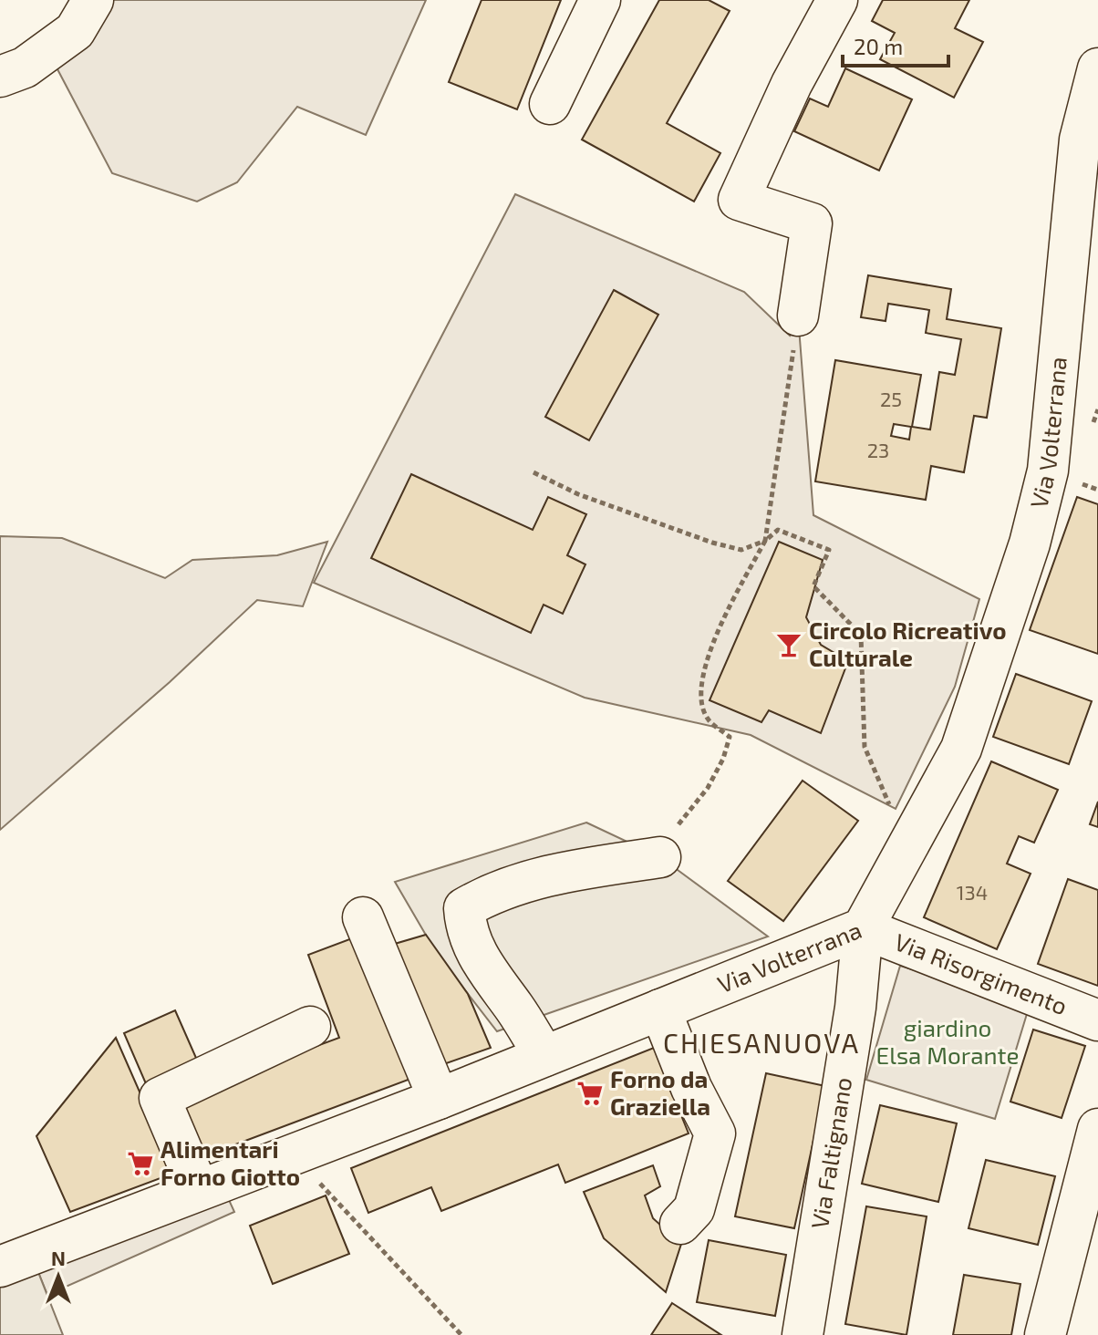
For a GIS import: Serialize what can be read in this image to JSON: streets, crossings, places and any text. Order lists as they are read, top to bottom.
{
  "streets": {
    "street": ["Via Volterrana", "Via Risorgimento", "Via Faltignano"]
  },
  "crossings": [
    ["Via Volterrana", "Via Risorgimento"],
    ["Via Volterrana", "Via Faltignano"],
    ["Via Risorgimento", "Via Faltignano"]
  ],
  "districts": ["CHIESANUOVA"],
  "parks": ["giardino Elsa Morante"],
  "places": {
    "bar": ["Circolo Ricreativo Culturale"],
    "supermarket": ["Forno da Graziella", "Alimentari Forno Giotto"]
  },
  "house_numbers": ["25", "23", "134"],
  "scale_bar": "20 m",
  "north": "top"
}
